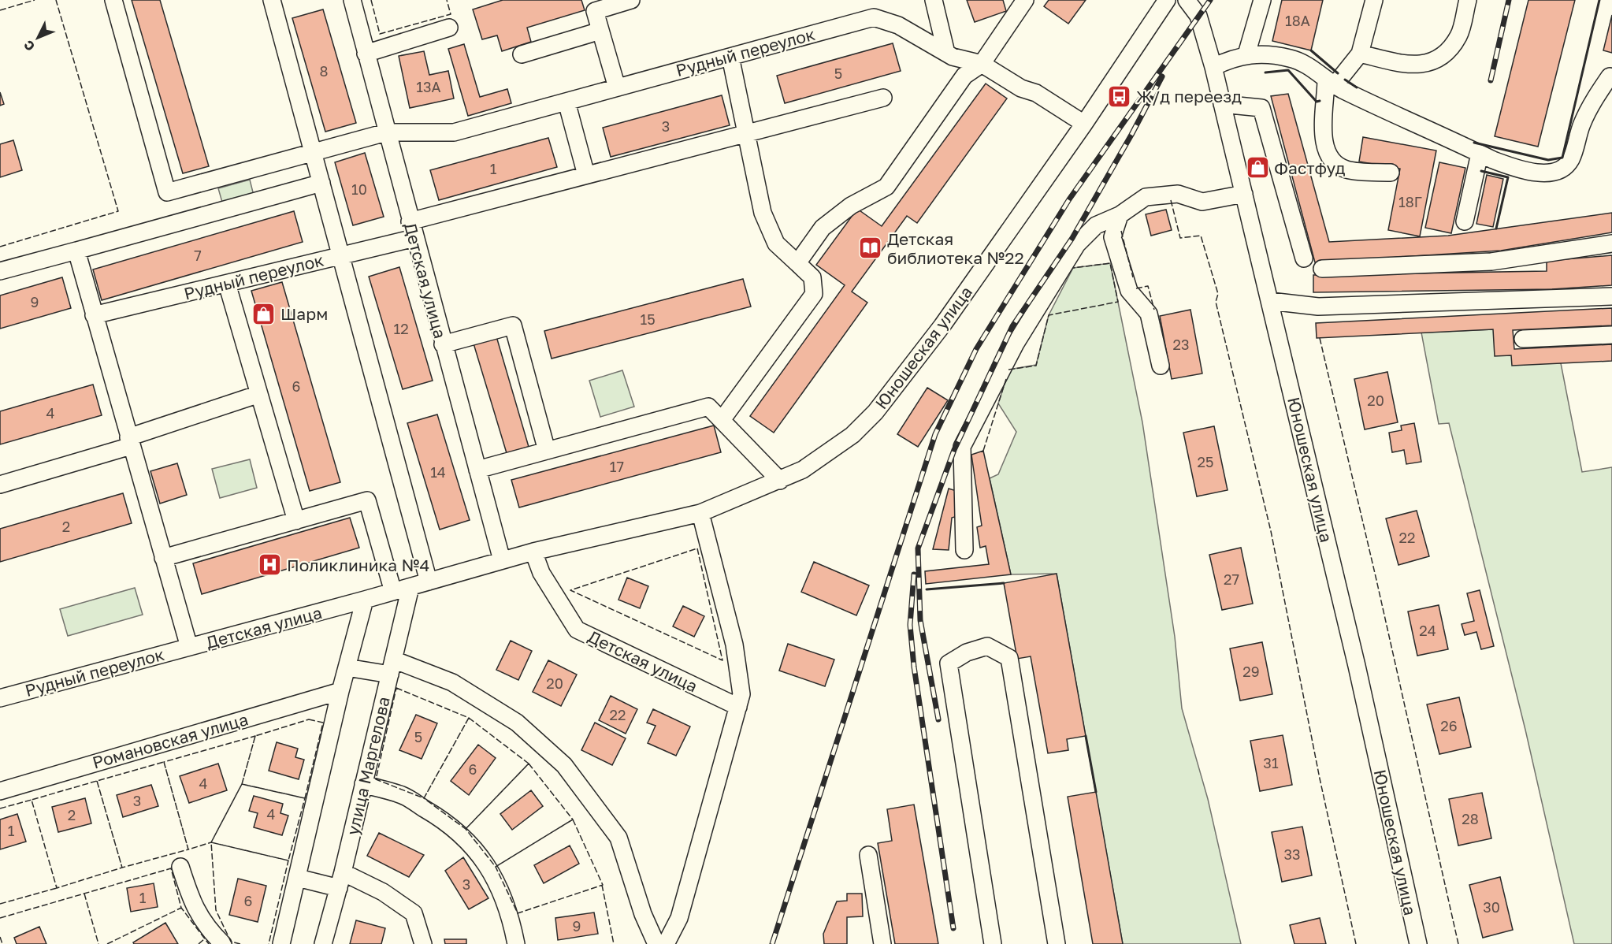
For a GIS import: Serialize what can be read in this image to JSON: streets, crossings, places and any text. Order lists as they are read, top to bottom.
{
  "streets": {
    "street": [
      "Рудный переулок",
      "Детская улица",
      "Юношеская улица",
      "Романовская улица",
      "улица Маргелова"
    ]
  },
  "crossings": [
    ["Рудный переулок", "Детская улица"],
    ["Рудный переулок", "Юношеская улица"],
    ["Детская улица", "Юношеская улица"],
    ["Детская улица", "улица Маргелова"]
  ],
  "places": {
    "bus stop": ["Ж/д переезд"],
    "shop": ["Фастфуд", "Шарм"],
    "library": ["Детская библиотека №22"],
    "hospital": ["Поликлиника №4"]
  },
  "house_numbers": [
    "18А",
    "8",
    "5",
    "13А",
    "3",
    "1",
    "10",
    "18Г",
    "7",
    "9",
    "15",
    "12",
    "23",
    "6",
    "20",
    "4",
    "25",
    "17",
    "14",
    "2",
    "22",
    "27",
    "24",
    "29",
    "20",
    "22",
    "26",
    "5",
    "31",
    "6",
    "4",
    "3",
    "4",
    "2",
    "28",
    "1",
    "33",
    "3",
    "1",
    "6",
    "30",
    "9"
  ],
  "north": "bottom left"
}
